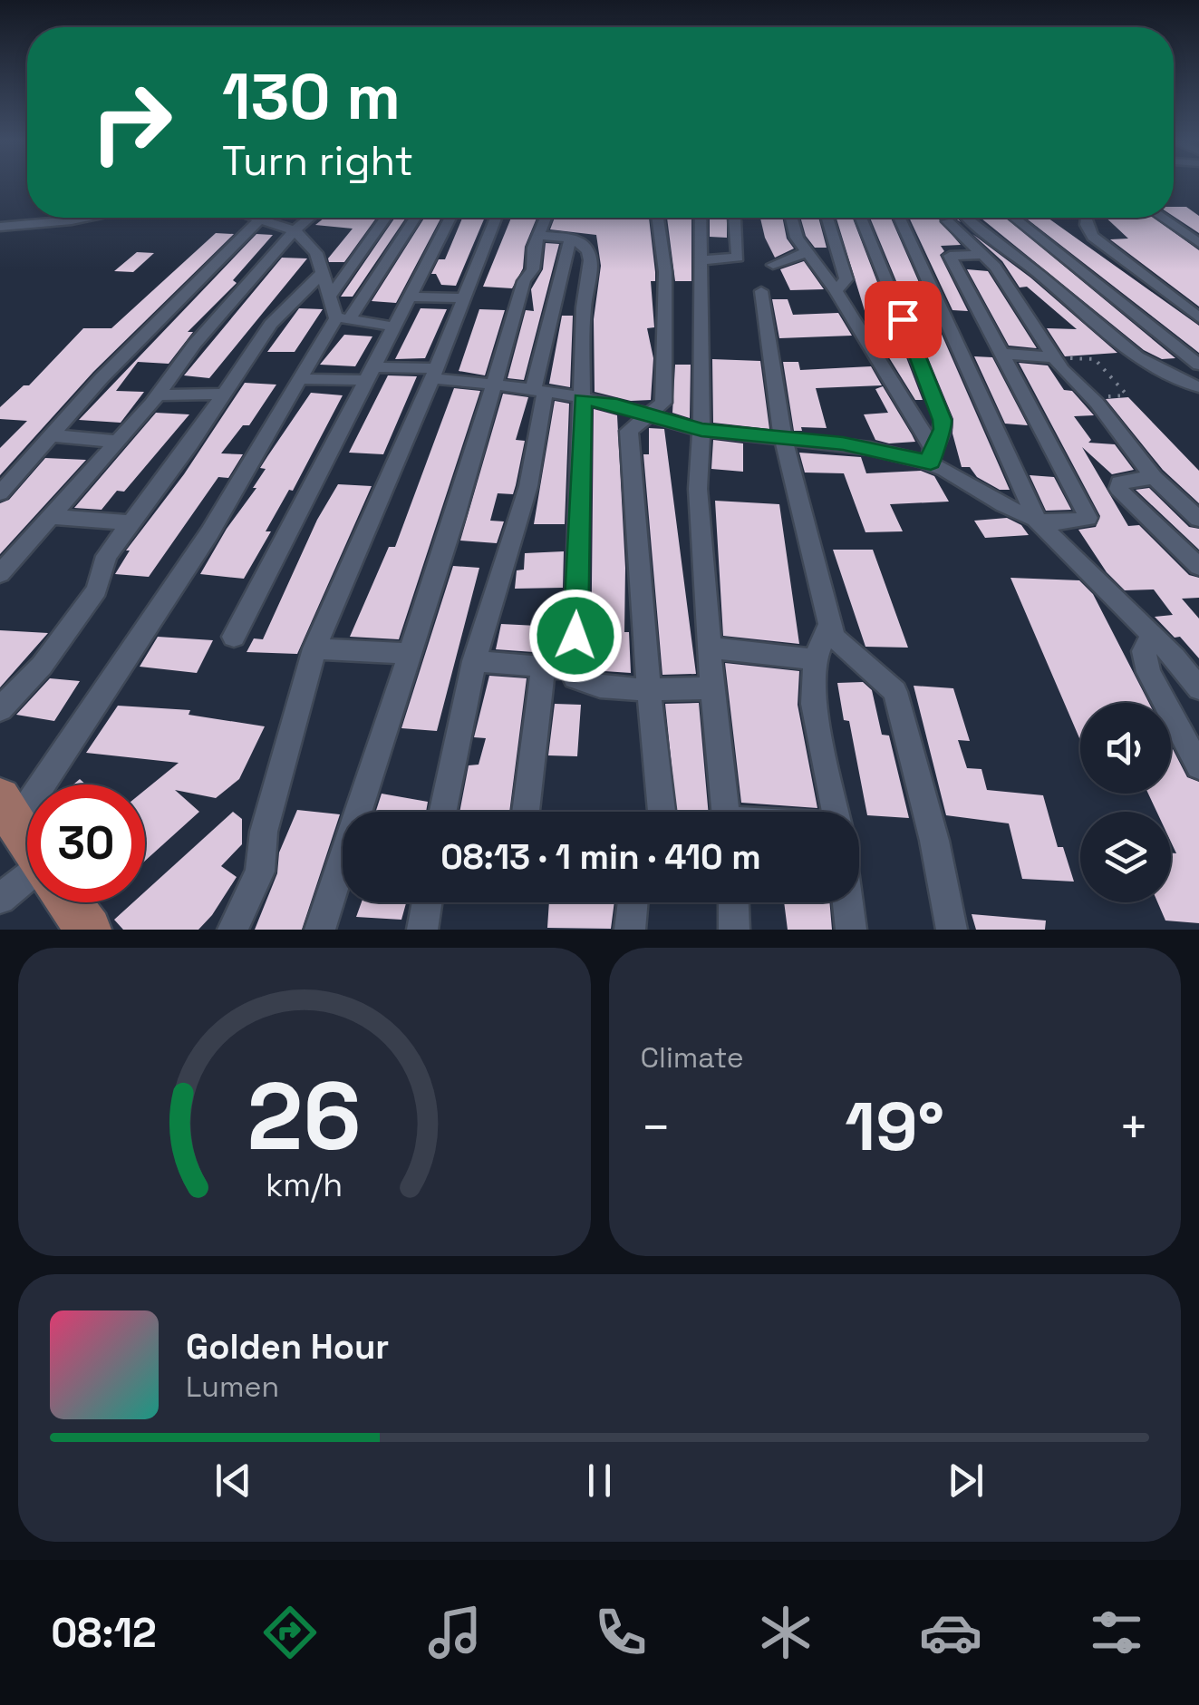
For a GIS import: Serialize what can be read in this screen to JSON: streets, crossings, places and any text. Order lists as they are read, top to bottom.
{
  "page": {
    "turn": ["130 m", "Turn right"],
    "limit": "30",
    "trip": "08:13 · 1 min · 410 m",
    "tile": "Climate",
    "heat": ["−", "19°", "+"],
    "song": ["Golden Hour", "Lumen"],
    "tabs": "08:12",
    "gauge": ["26", "km/h"]
  }
}
